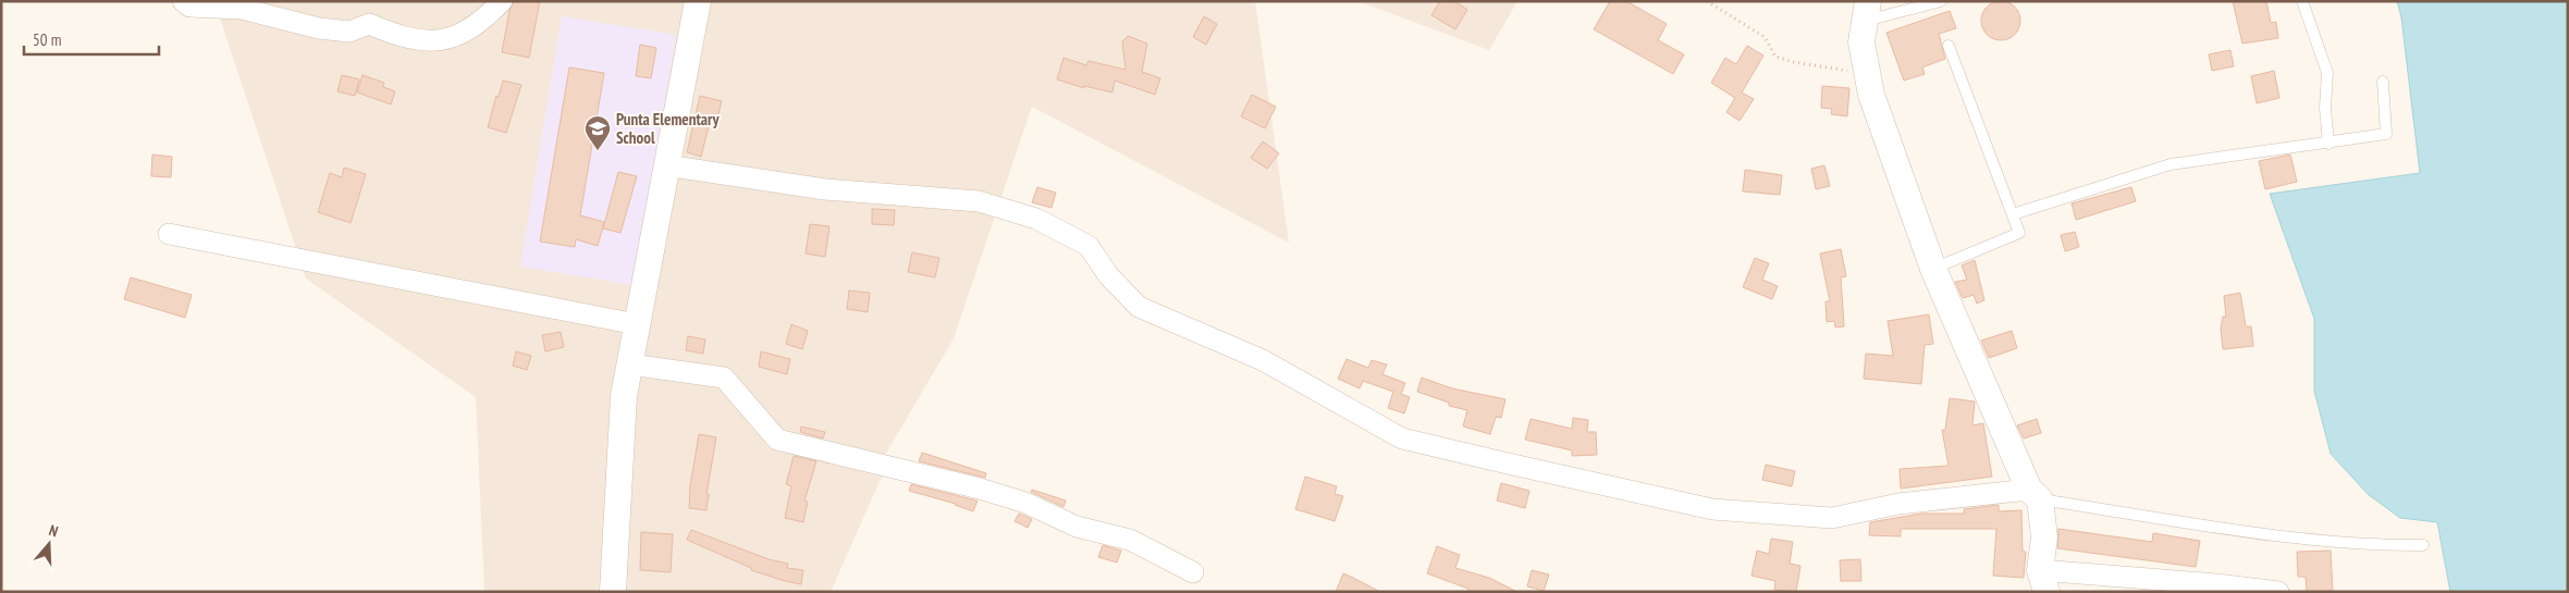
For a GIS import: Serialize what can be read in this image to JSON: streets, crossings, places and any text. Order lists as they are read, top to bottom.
{
  "places": {
    "school or university": ["Punta Elementary School"]
  },
  "scale_bar": "50 m",
  "north": "top"
}
